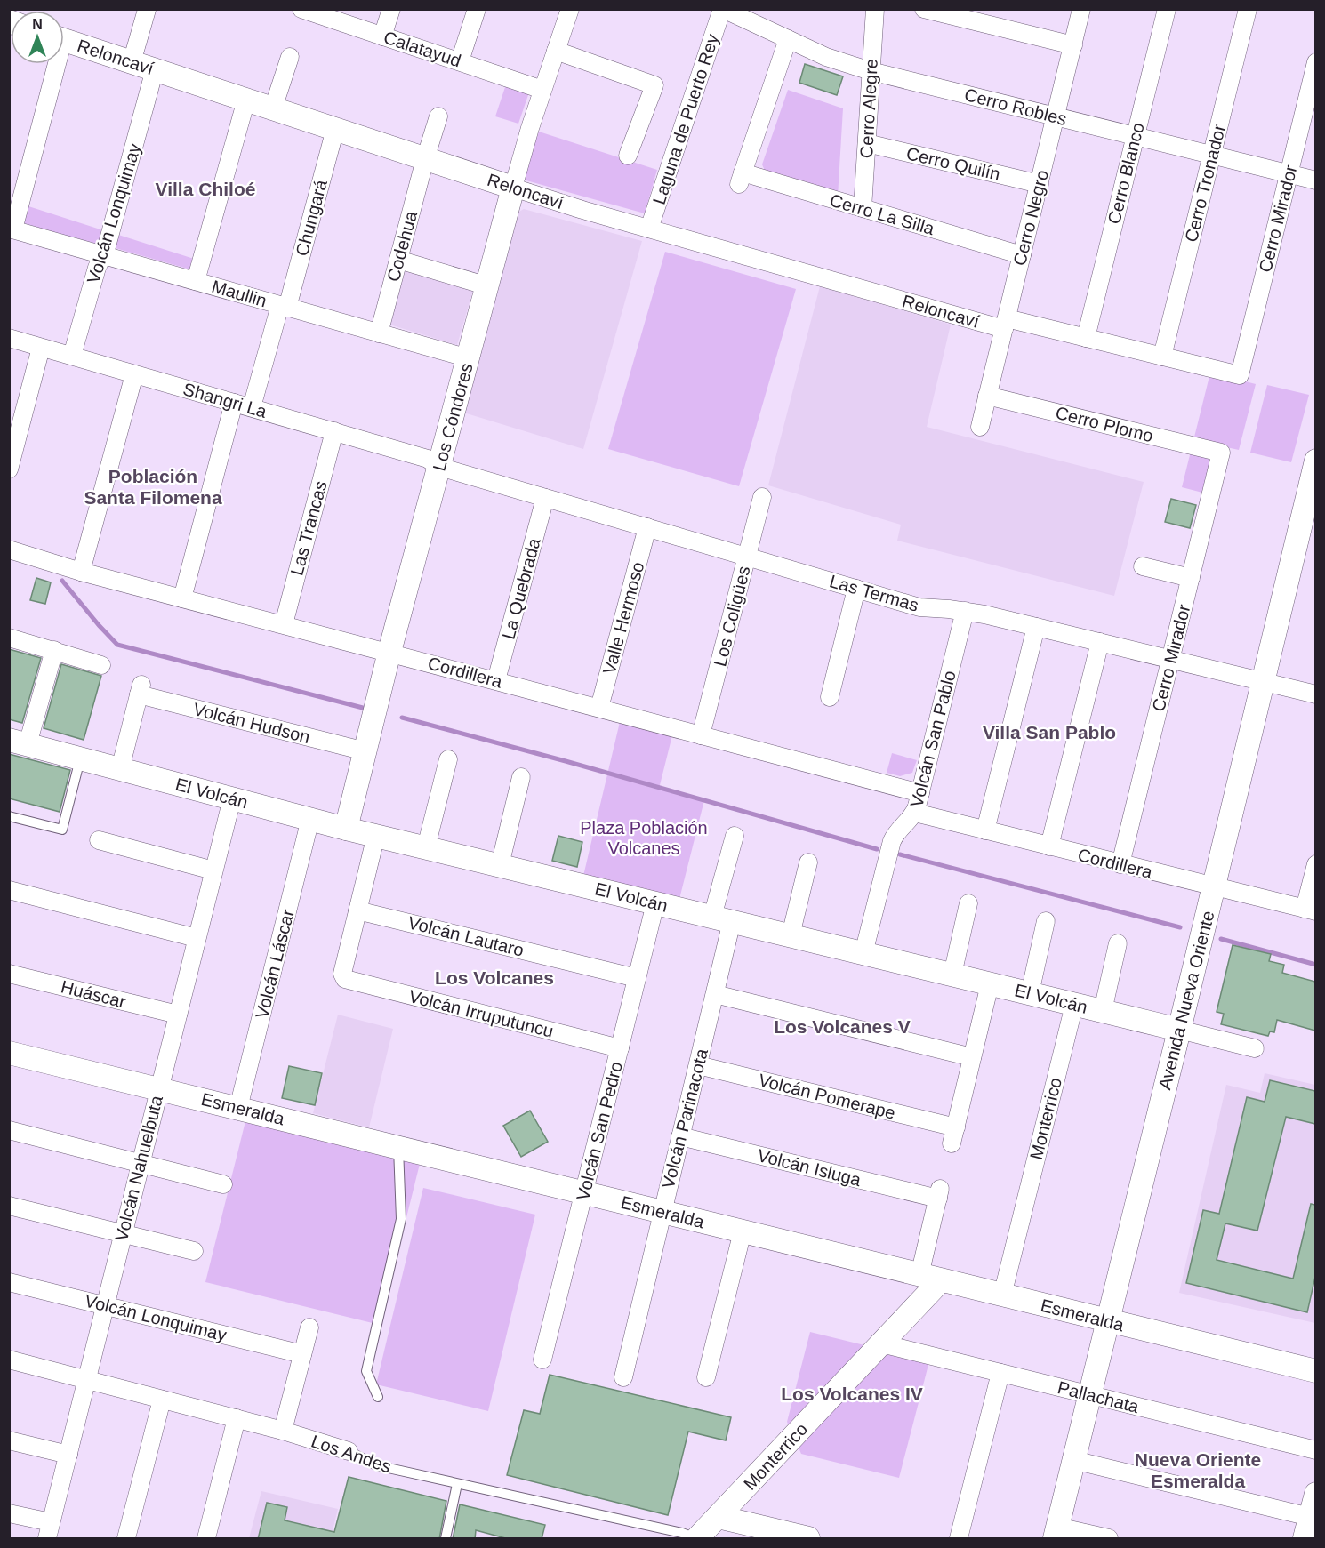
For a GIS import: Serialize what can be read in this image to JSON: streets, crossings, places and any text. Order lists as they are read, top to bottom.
{
  "streets": {
    "street": [
      "Calatayud",
      "Reloncaví",
      "Cerro Robles",
      "Cerro Alegre",
      "Laguna de Puerto Rey",
      "Cerro Quilín",
      "Cerro Blanco",
      "Cerro Tronador",
      "Volcán Lonquimay",
      "Cerro La Silla",
      "Chungará",
      "Cerro Negro",
      "Cerro Mirador",
      "Codehua",
      "Maullin",
      "Shangri La",
      "Los Cóndores",
      "Cerro Plomo",
      "Las Trancas",
      "La Quebrada",
      "Las Termas",
      "Los Coligües",
      "Valle Hermoso",
      "Cordillera",
      "Volcán Hudson",
      "Volcán San Pablo",
      "El Volcán",
      "Volcán Lautaro",
      "Volcán Láscar",
      "Huáscar",
      "Avenida Nueva Oriente",
      "Volcán Irruputuncu",
      "Volcán Pomerape",
      "Esmeralda",
      "Volcán Parinacota",
      "Monterrico",
      "Volcán San Pedro",
      "Volcán Isluga",
      "Volcán Nahuelbuta",
      "Pallachata",
      "Los Andes"
    ]
  },
  "crossings": [
    ["Calatayud", "Los Cóndores"],
    ["Reloncaví", "Laguna de Puerto Rey"],
    ["Reloncaví", "Cerro Blanco"],
    ["Reloncaví", "Cerro Tronador"],
    ["Reloncaví", "Volcán Lonquimay"],
    ["Reloncaví", "Chungará"],
    ["Reloncaví", "Cerro Negro"],
    ["Reloncaví", "Cerro Mirador"],
    ["Reloncaví", "Codehua"],
    ["Reloncaví", "Los Cóndores"],
    ["Cerro Robles", "Cerro Alegre"],
    ["Cerro Robles", "Laguna de Puerto Rey"],
    ["Cerro Robles", "Cerro Blanco"],
    ["Cerro Robles", "Cerro Tronador"],
    ["Cerro Robles", "Cerro La Silla"],
    ["Cerro Robles", "Cerro Negro"],
    ["Cerro Robles", "Cerro Mirador"],
    ["Cerro Alegre", "Cerro Quilín"],
    ["Cerro Alegre", "Cerro La Silla"],
    ["Cerro Quilín", "Cerro Negro"],
    ["Volcán Lonquimay", "Maullin"],
    ["Volcán Lonquimay", "Shangri La"],
    ["Volcán Lonquimay", "Volcán Nahuelbuta"],
    ["Cerro La Silla", "Cerro Negro"],
    ["Chungará", "Maullin"],
    ["Chungará", "Shangri La"],
    ["Cerro Negro", "Cerro Plomo"],
    ["Cerro Mirador", "Cerro Plomo"],
    ["Cerro Mirador", "Las Termas"],
    ["Cerro Mirador", "Cordillera"],
    ["Codehua", "Maullin"],
    ["Maullin", "Los Cóndores"],
    ["Shangri La", "Los Cóndores"],
    ["Shangri La", "Las Trancas"],
    ["Shangri La", "Las Termas"],
    ["Los Cóndores", "Las Termas"],
    ["Los Cóndores", "Cordillera"],
    ["Los Cóndores", "Volcán Hudson"],
    ["Los Cóndores", "El Volcán"],
    ["Las Trancas", "Cordillera"],
    ["La Quebrada", "Las Termas"],
    ["La Quebrada", "Cordillera"],
    ["Las Termas", "Los Coligües"],
    ["Las Termas", "Valle Hermoso"],
    ["Las Termas", "Volcán San Pablo"],
    ["Las Termas", "Avenida Nueva Oriente"],
    ["Los Coligües", "Cordillera"],
    ["Valle Hermoso", "Cordillera"],
    ["Cordillera", "Volcán San Pablo"],
    ["Cordillera", "Avenida Nueva Oriente"],
    ["Volcán Hudson", "El Volcán"],
    ["Volcán San Pablo", "El Volcán"],
    ["El Volcán", "Volcán Láscar"],
    ["El Volcán", "Avenida Nueva Oriente"],
    ["El Volcán", "Volcán Parinacota"],
    ["El Volcán", "Monterrico"],
    ["El Volcán", "Volcán San Pedro"],
    ["El Volcán", "Volcán Nahuelbuta"],
    ["Volcán Lautaro", "Volcán Irruputuncu"],
    ["Volcán Lautaro", "Volcán San Pedro"],
    ["Volcán Láscar", "Esmeralda"],
    ["Huáscar", "Volcán Nahuelbuta"],
    ["Avenida Nueva Oriente", "Esmeralda"],
    ["Avenida Nueva Oriente", "Pallachata"],
    ["Volcán Irruputuncu", "Volcán San Pedro"],
    ["Volcán Pomerape", "Volcán Parinacota"],
    ["Esmeralda", "Volcán Parinacota"],
    ["Esmeralda", "Monterrico"],
    ["Esmeralda", "Volcán San Pedro"],
    ["Esmeralda", "Volcán Isluga"],
    ["Esmeralda", "Volcán Nahuelbuta"],
    ["Volcán Parinacota", "Volcán Isluga"],
    ["Monterrico", "Volcán Isluga"],
    ["Monterrico", "Pallachata"],
    ["Monterrico", "Los Andes"],
    ["Volcán Nahuelbuta", "Los Andes"]
  ],
  "districts": [
    "Villa Chiloé",
    "Población Santa Filomena",
    "Villa San Pablo",
    "Los Volcanes",
    "Los Volcanes V",
    "Los Volcanes IV",
    "Nueva Oriente Esmeralda"
  ],
  "parks": ["Plaza Población Volcanes"],
  "north": "top"
}
